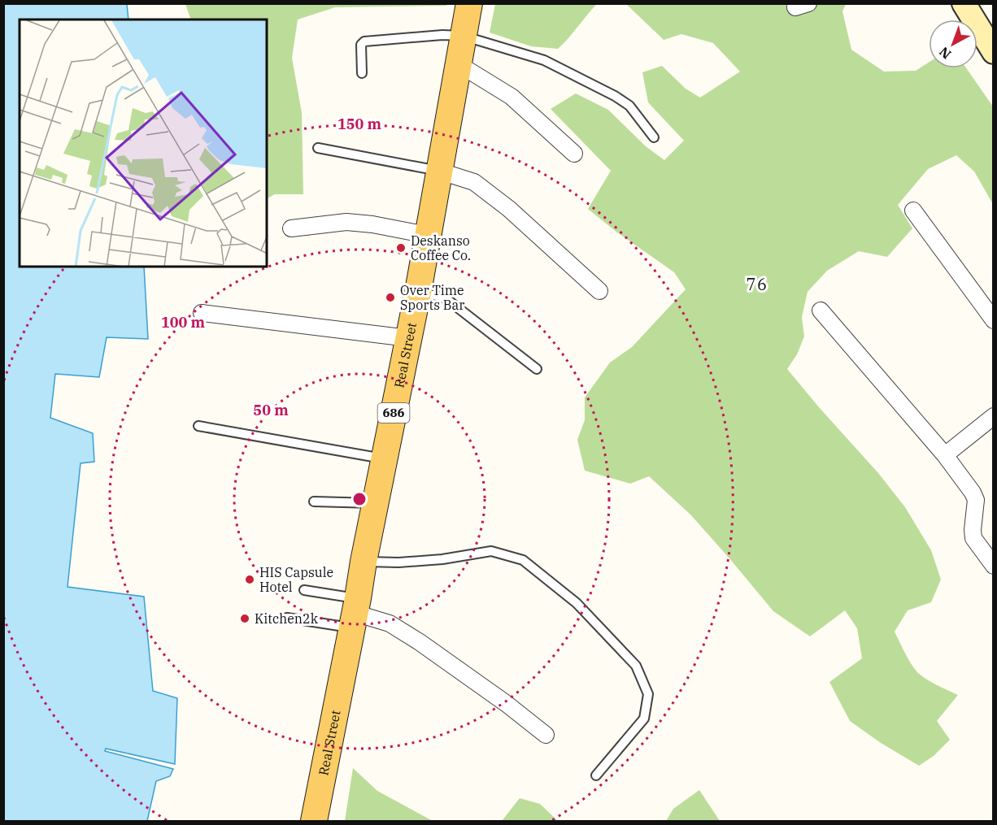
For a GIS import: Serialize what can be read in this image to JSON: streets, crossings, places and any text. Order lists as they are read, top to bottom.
{
  "streets": {
    "main road": ["Real Street", "686"]
  },
  "districts": ["76"],
  "places": [
    "Deskanso Coffee Co.",
    "Over Time Sports Bar",
    "HIS Capsule Hotel",
    "Kitchen2k"
  ],
  "north": "bottom left",
  "rings": ["150 m", "100 m", "50 m"]
}
